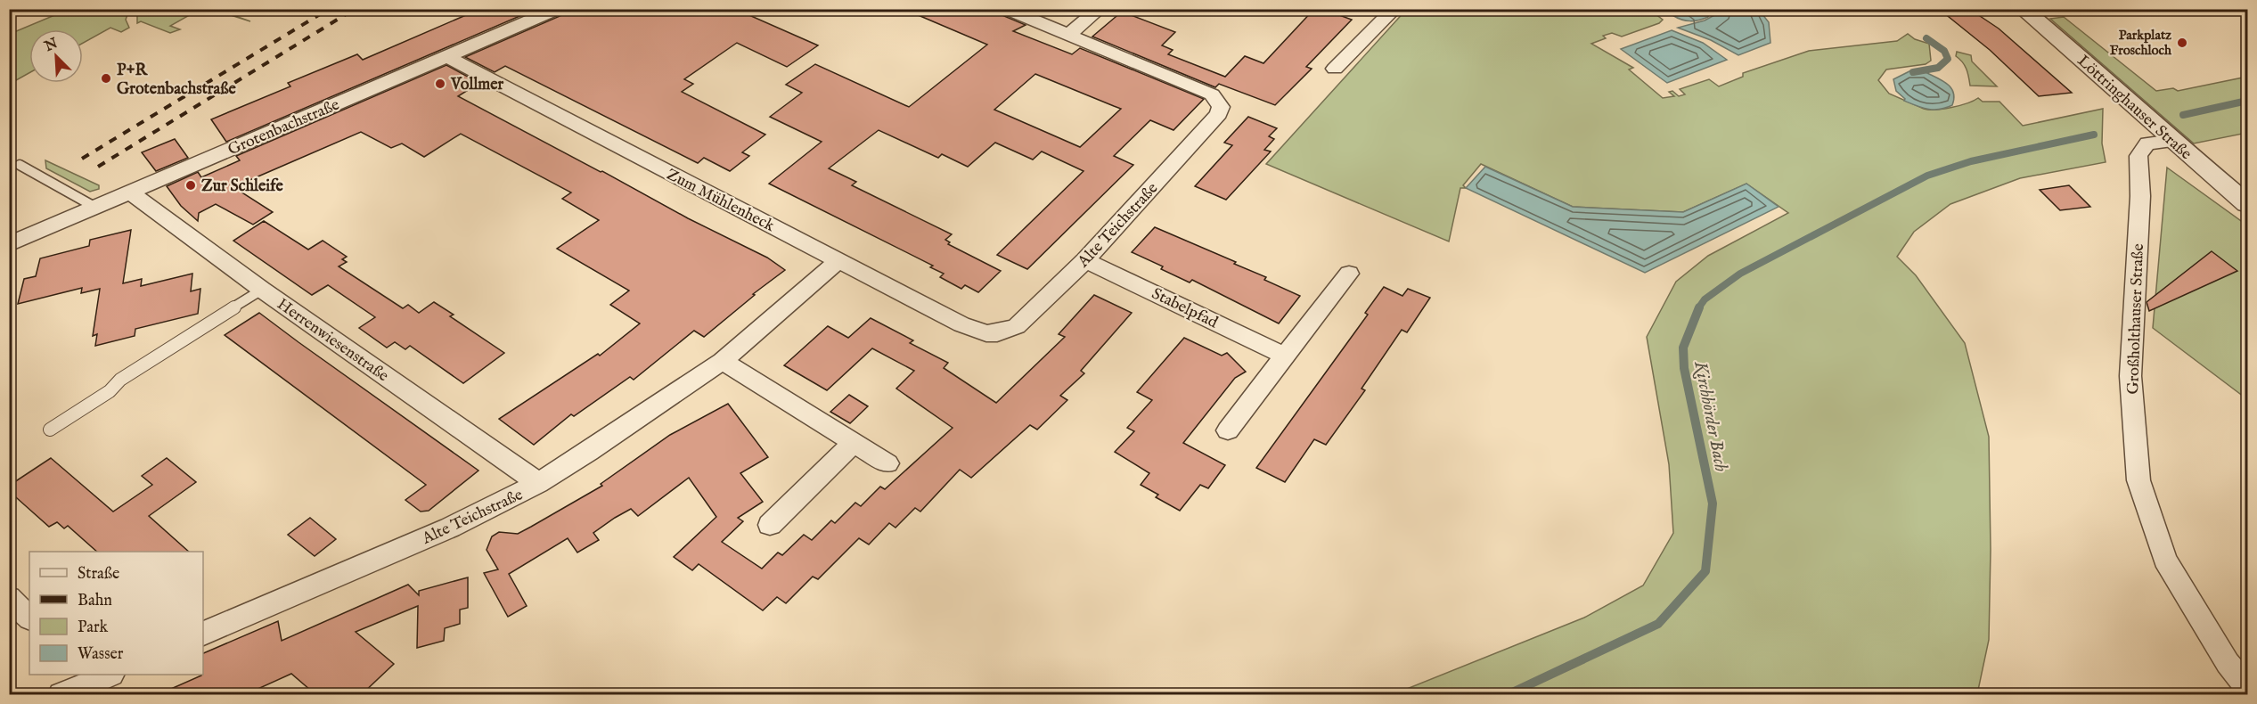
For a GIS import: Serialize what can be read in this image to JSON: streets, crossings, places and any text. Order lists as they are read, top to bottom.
{
  "streets": {
    "street": [
      "Löttringhauser Straße",
      "Grotenbachstraße",
      "Zum Mühlenheck",
      "Alte Teichstraße",
      "Stabelpfad",
      "Großholthauser Straße",
      "Herrenwiesenstraße"
    ]
  },
  "crossings": [
    ["Löttringhauser Straße", "Großholthauser Straße"],
    ["Grotenbachstraße", "Zum Mühlenheck"],
    ["Grotenbachstraße", "Herrenwiesenstraße"],
    ["Zum Mühlenheck", "Alte Teichstraße"],
    ["Alte Teichstraße", "Stabelpfad"],
    ["Alte Teichstraße", "Herrenwiesenstraße"]
  ],
  "water": ["Kirchhörder Bach"],
  "places": [
    "Parkplatz Froschloch",
    "P+R Grotenbachstraße",
    "Vollmer",
    "Zur Schleife"
  ],
  "legend": [
    "Straße",
    "Bahn",
    "Park",
    "Wasser"
  ],
  "north": "top left"
}
